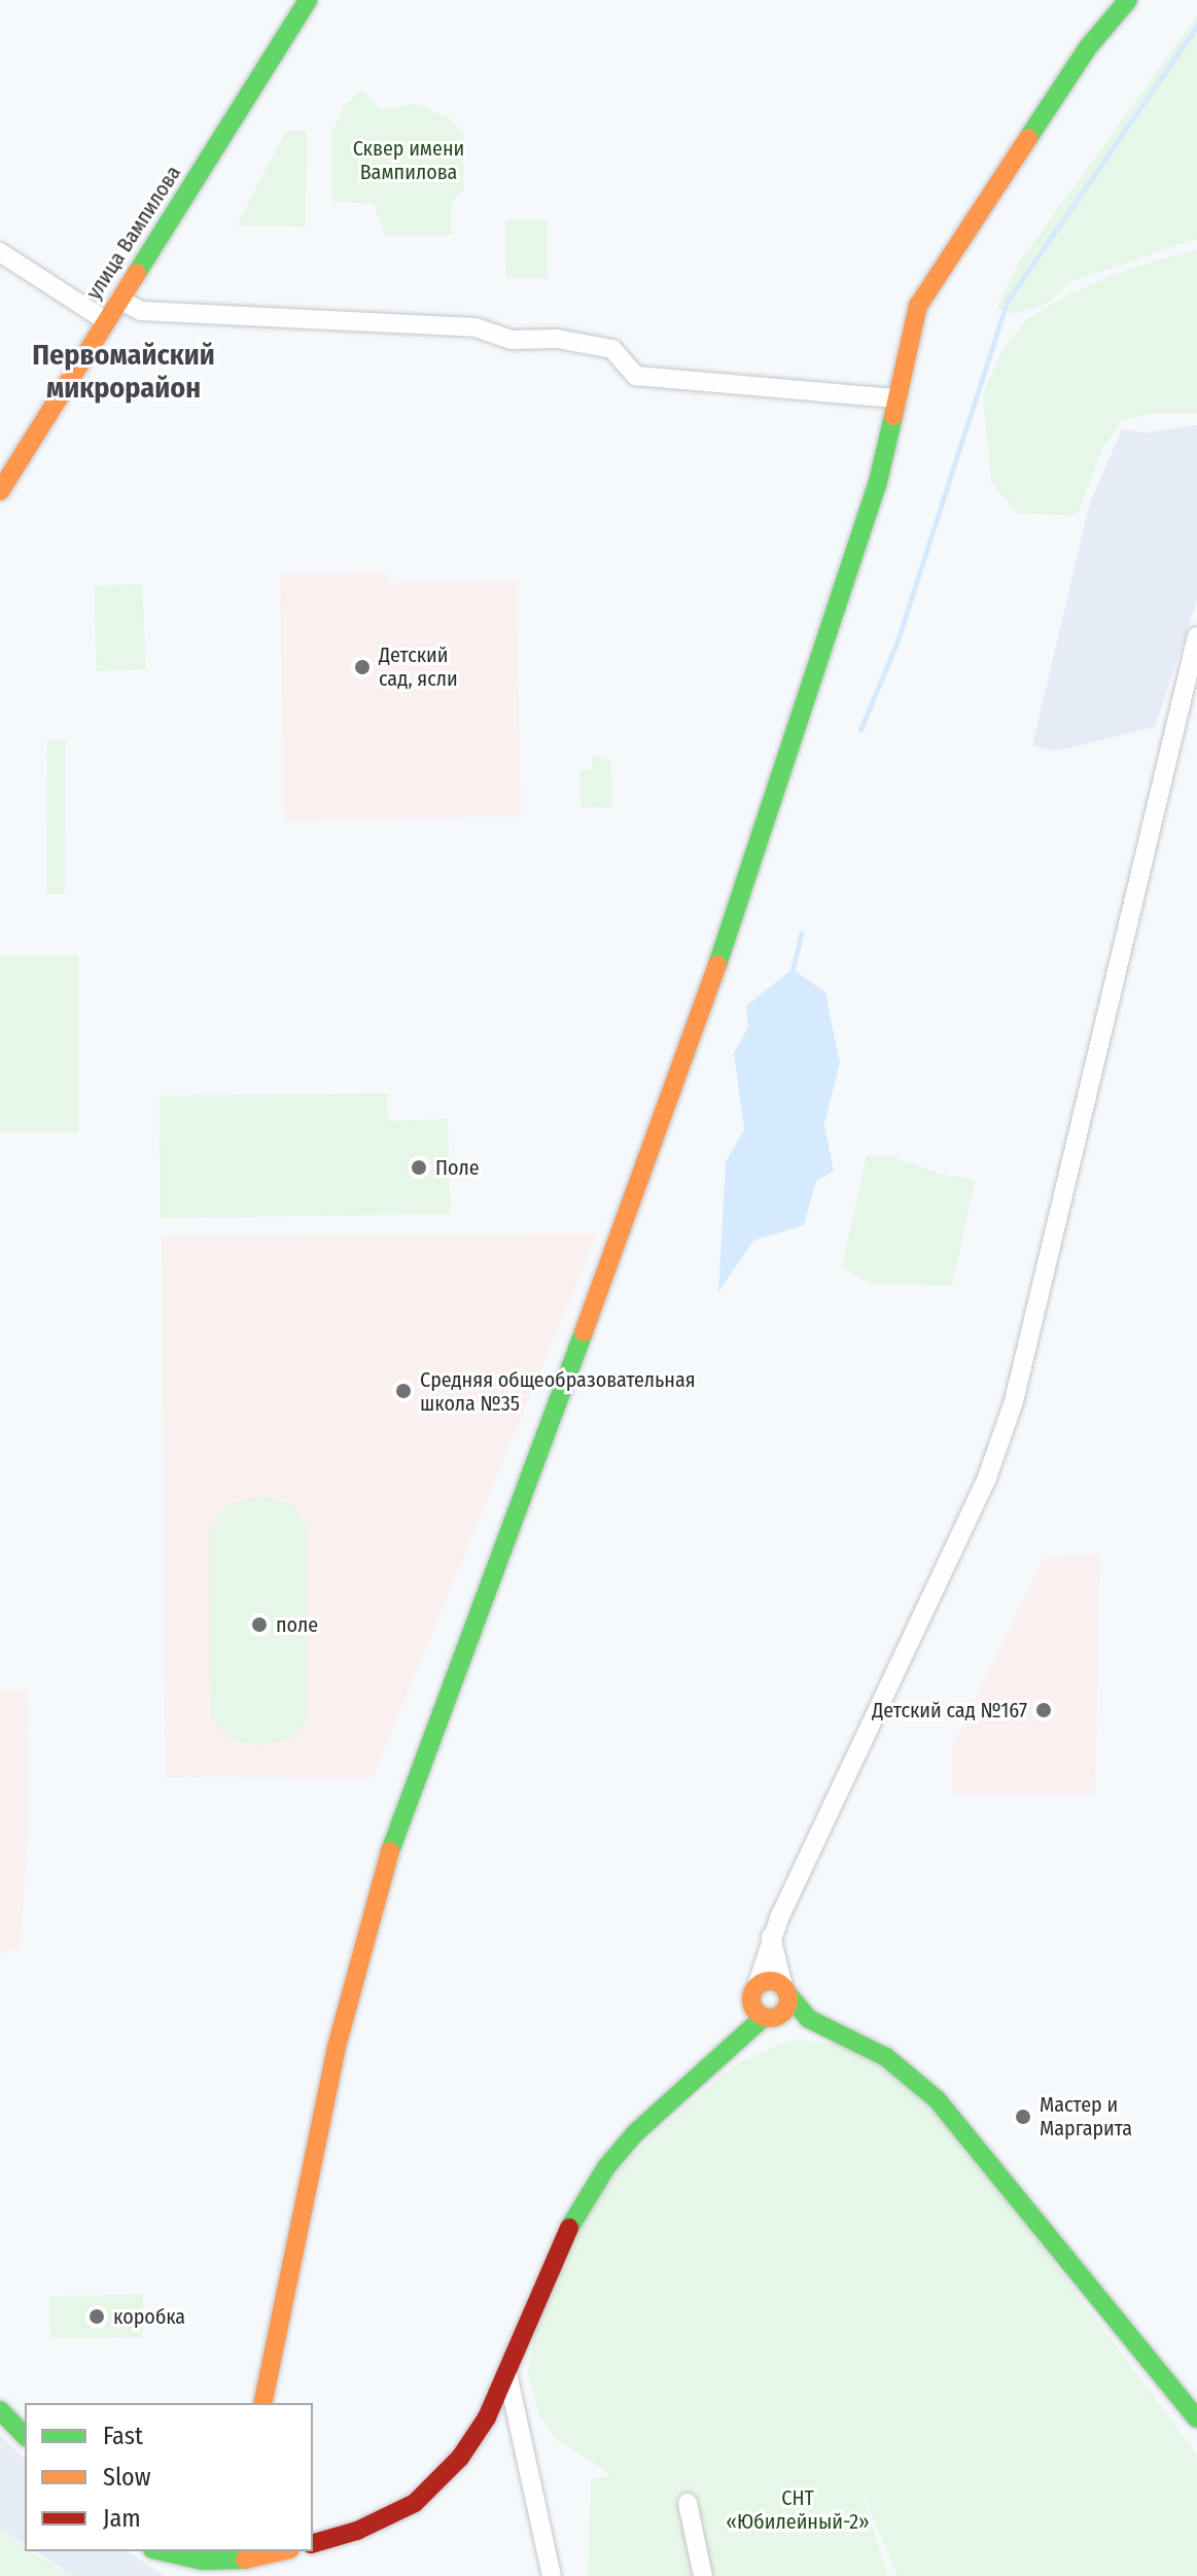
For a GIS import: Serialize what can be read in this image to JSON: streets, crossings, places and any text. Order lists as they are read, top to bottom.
{
  "streets": {
    "street": ["улица Вампилова"]
  },
  "districts": ["Первомайский микрорайон"],
  "parks": ["Сквер имени Вампилова", "СНТ «Юбилейный-2»"],
  "places": [
    "Детский сад, ясли",
    "Поле",
    "Средняя общеобразовательная школа №35",
    "поле",
    "Детский сад №167",
    "Мастер и Маргарита",
    "коробка"
  ],
  "legend": ["Fast", "Slow", "Jam"]
}
